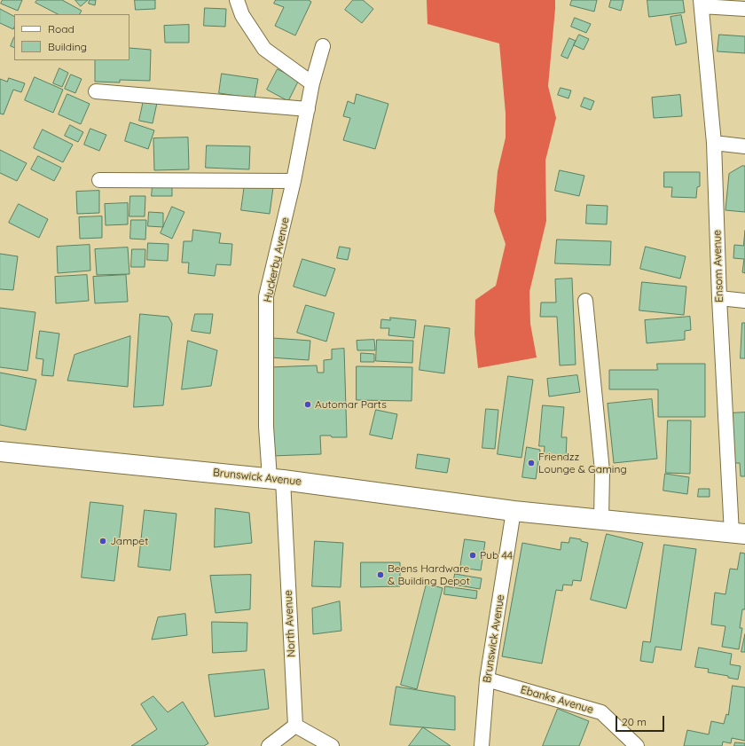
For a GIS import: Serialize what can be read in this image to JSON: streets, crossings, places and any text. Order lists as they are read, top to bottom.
{
  "streets": {
    "main road": ["Brunswick Avenue"],
    "street": [
      "Huckerby Avenue",
      "Ensom Avenue",
      "North Avenue",
      "Ebanks Avenue"
    ]
  },
  "crossings": [
    ["Huckerby Avenue", "Brunswick Avenue"],
    ["Huckerby Avenue", "North Avenue"],
    ["Ensom Avenue", "Brunswick Avenue"],
    ["Brunswick Avenue", "North Avenue"],
    ["Brunswick Avenue", "Ebanks Avenue"]
  ],
  "places": [
    "Automar Parts",
    "Friendzz Lounge & Gaming",
    "Jampet",
    "Pub 44",
    "Beens Hardware & Building Depot"
  ],
  "legend": ["Road", "Building"],
  "scale_bar": "20 m"
}
